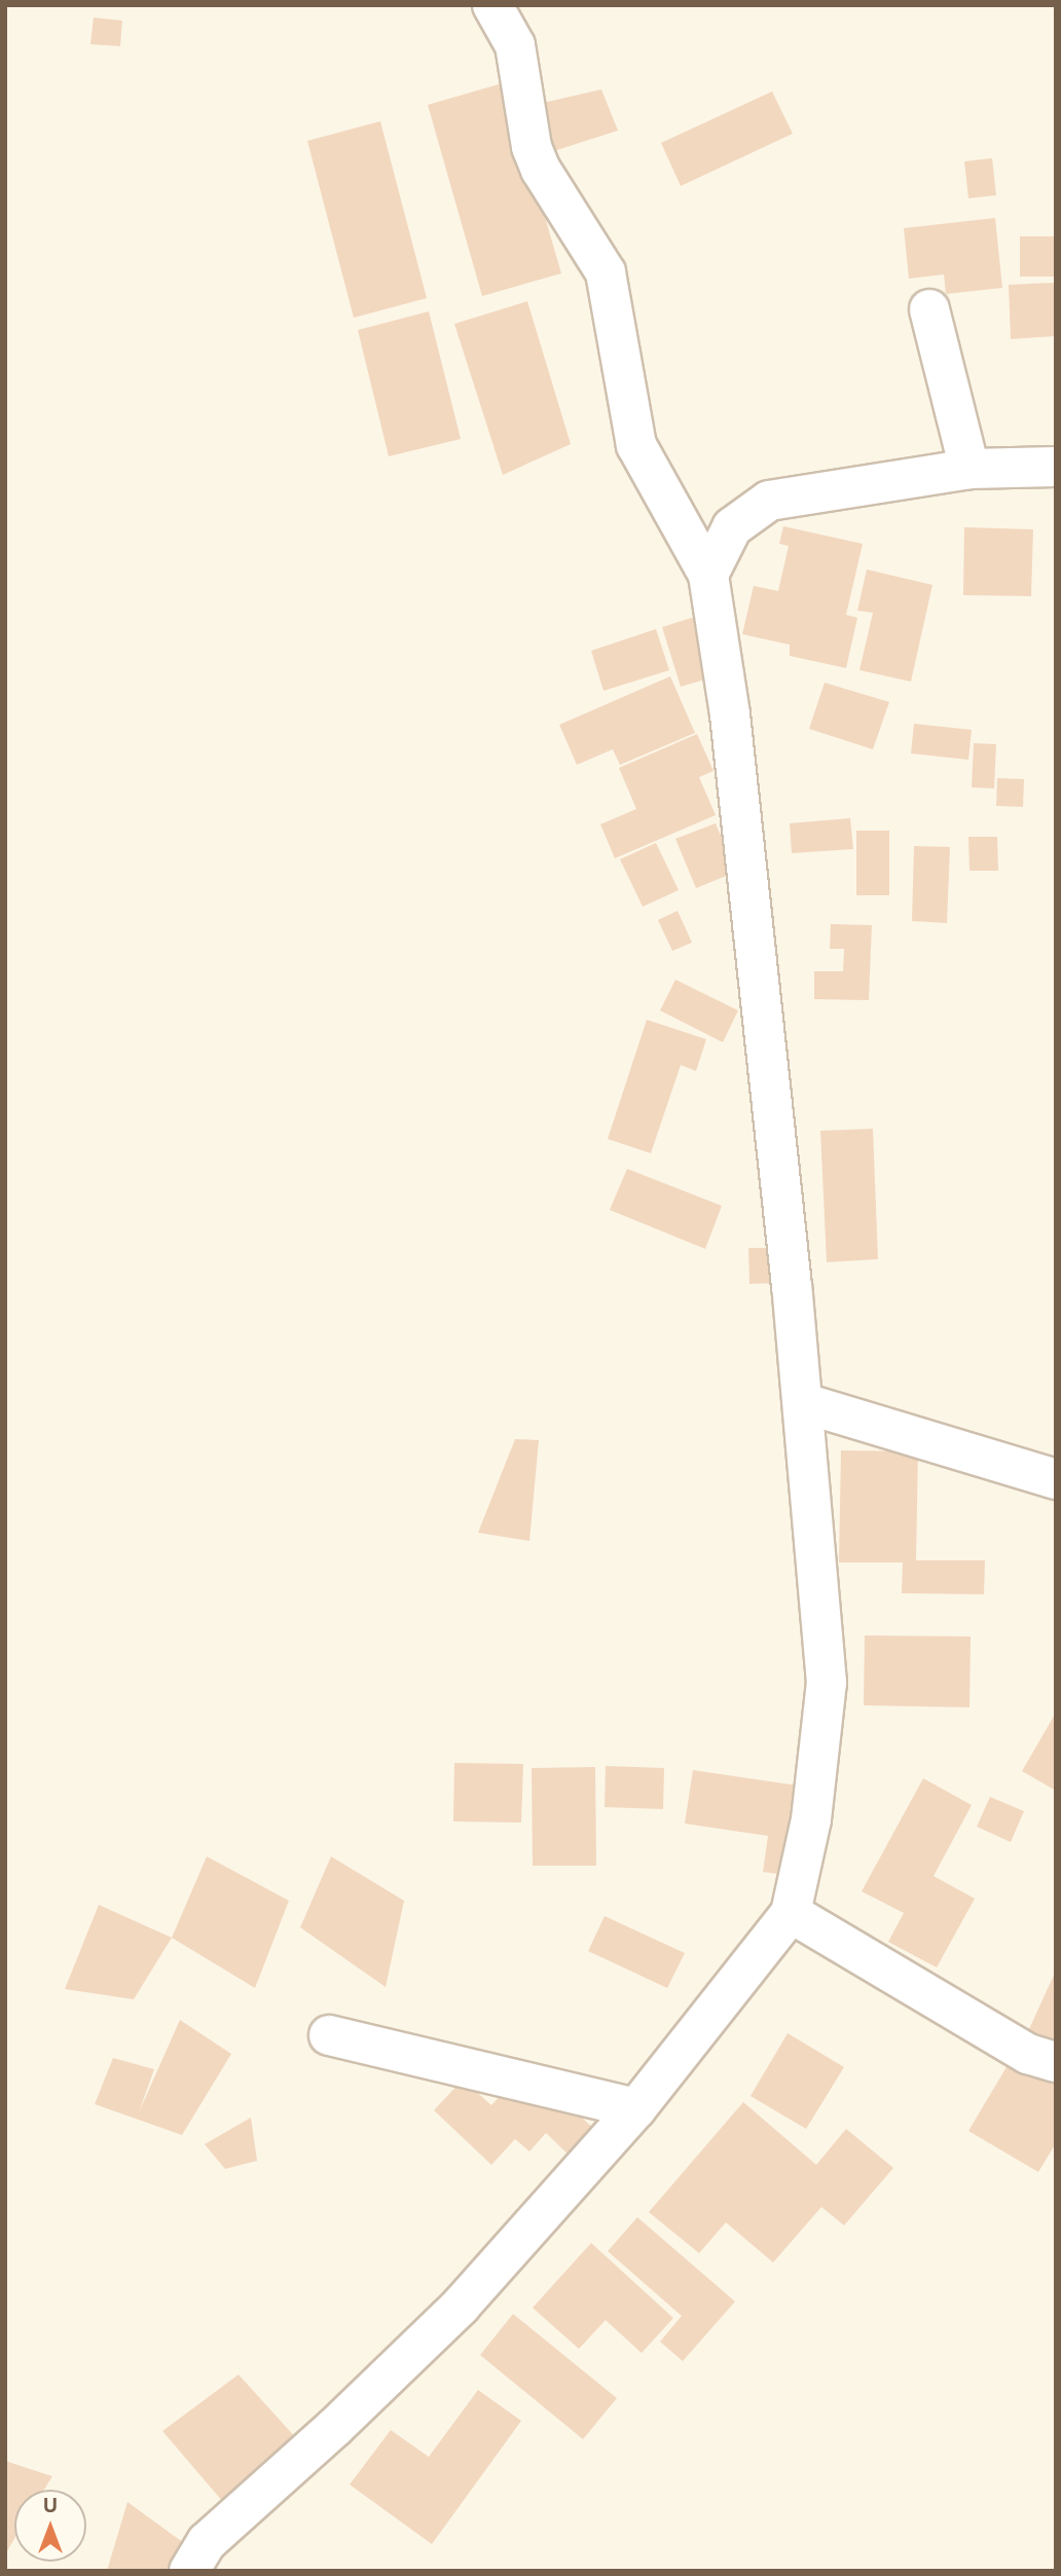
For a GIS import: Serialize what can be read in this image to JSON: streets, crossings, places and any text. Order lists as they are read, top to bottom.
{
  "north": "top"
}
